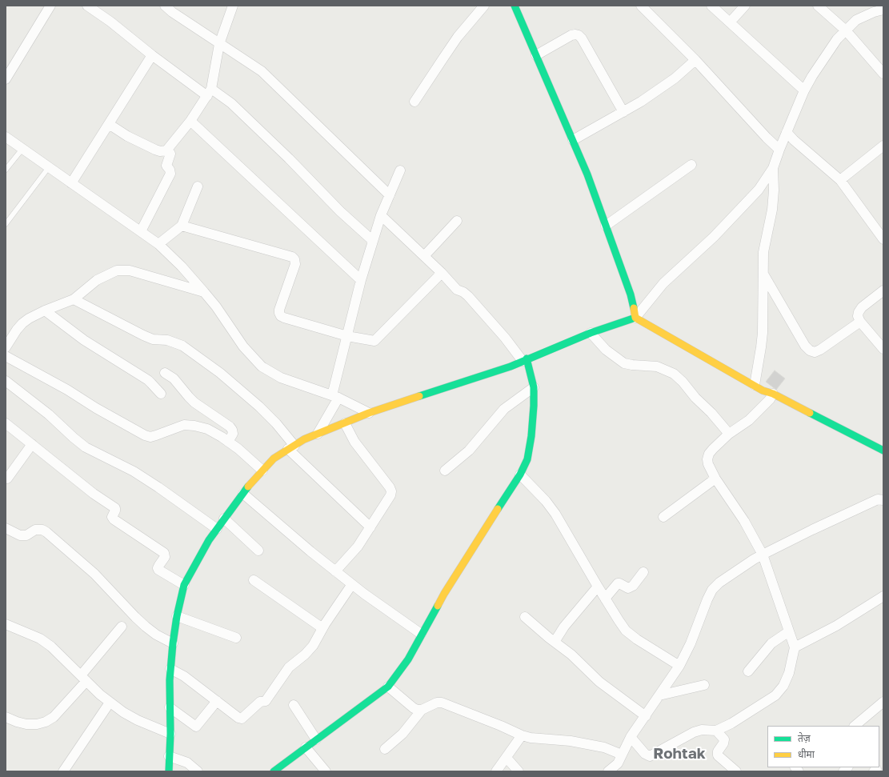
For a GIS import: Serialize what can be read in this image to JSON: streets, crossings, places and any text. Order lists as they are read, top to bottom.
{
  "districts": ["Rohtak"],
  "legend": ["तेज़", "धीमा"]
}
